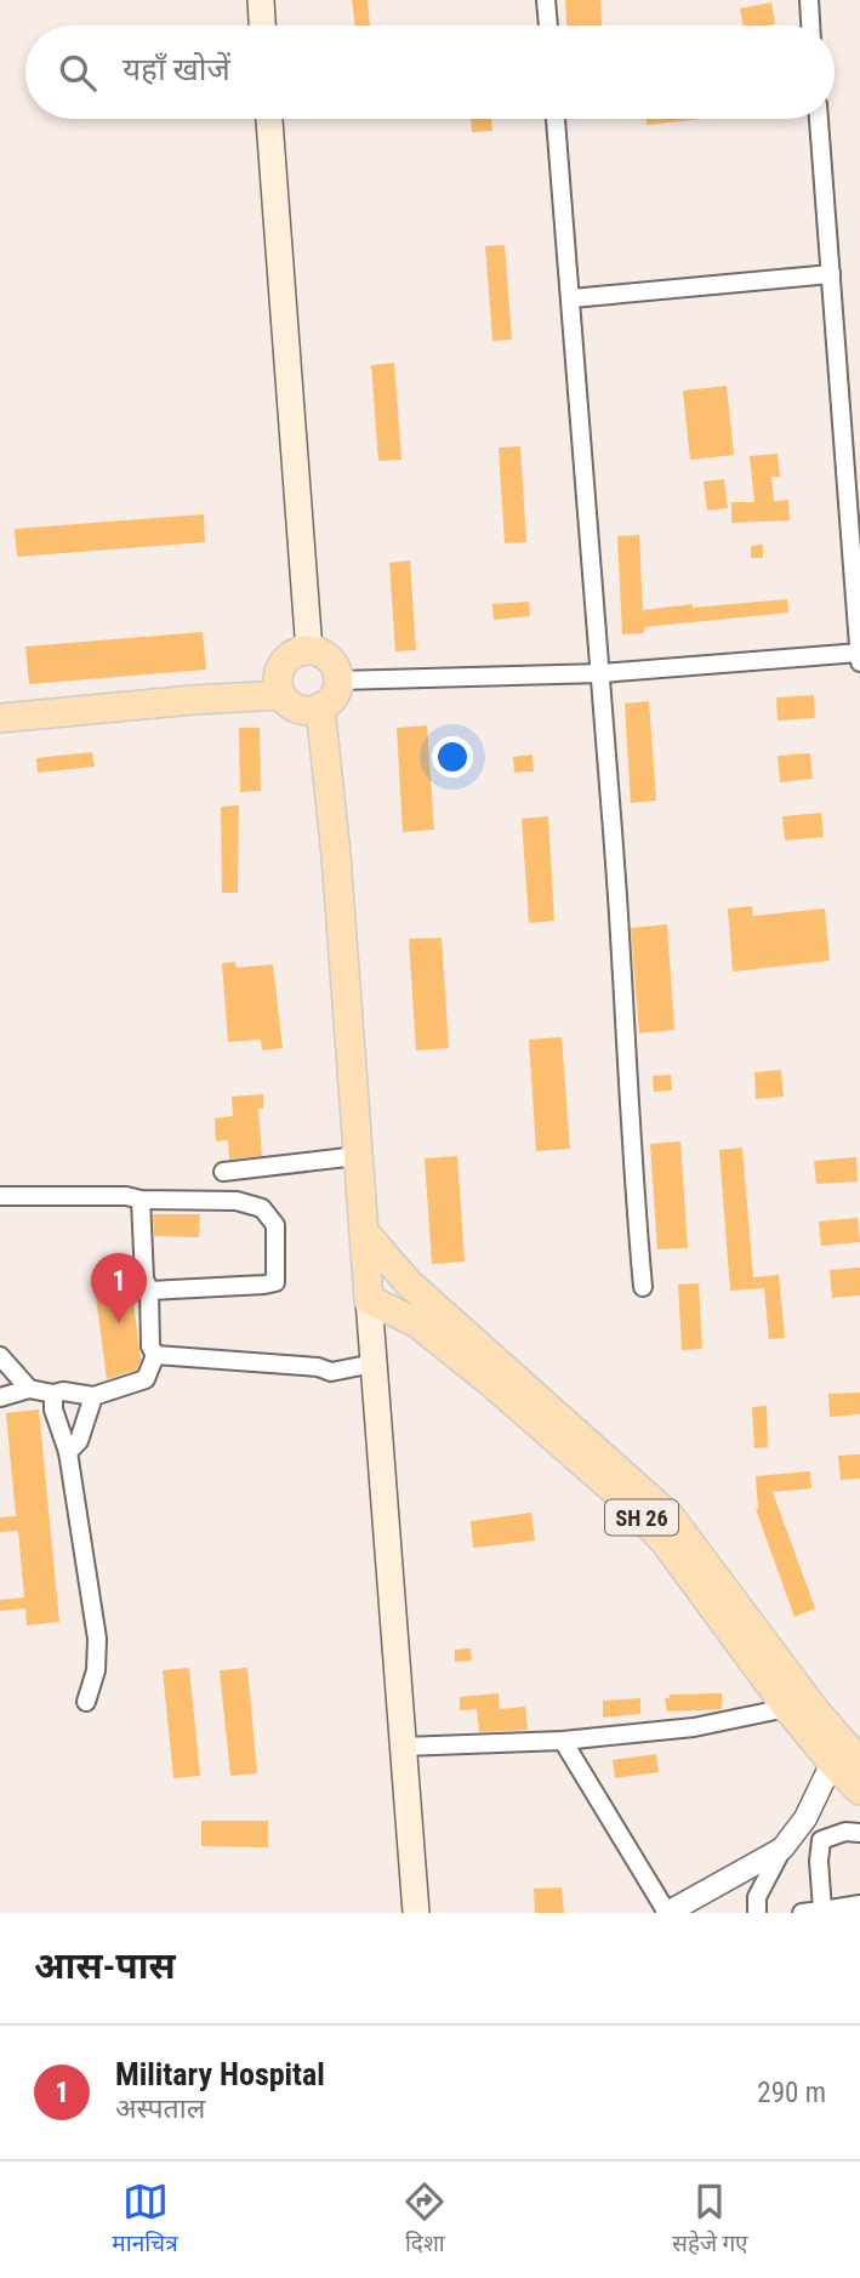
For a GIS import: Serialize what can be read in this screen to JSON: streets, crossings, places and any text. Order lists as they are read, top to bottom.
{
  "streets": {
    "main road": ["SH 26"]
  },
  "page": {
    "search": "यहाँ खोजें",
    "pins": "1",
    "heading": "आस-पास",
    "list": [
      {
        "mark": "1",
        "name": "Military Hospital",
        "note": "अस्पताल",
        "value": "290 m"
      }
    ],
    "nav": ["मानचित्र", "दिशा", "सहेजे गए"]
  }
}
